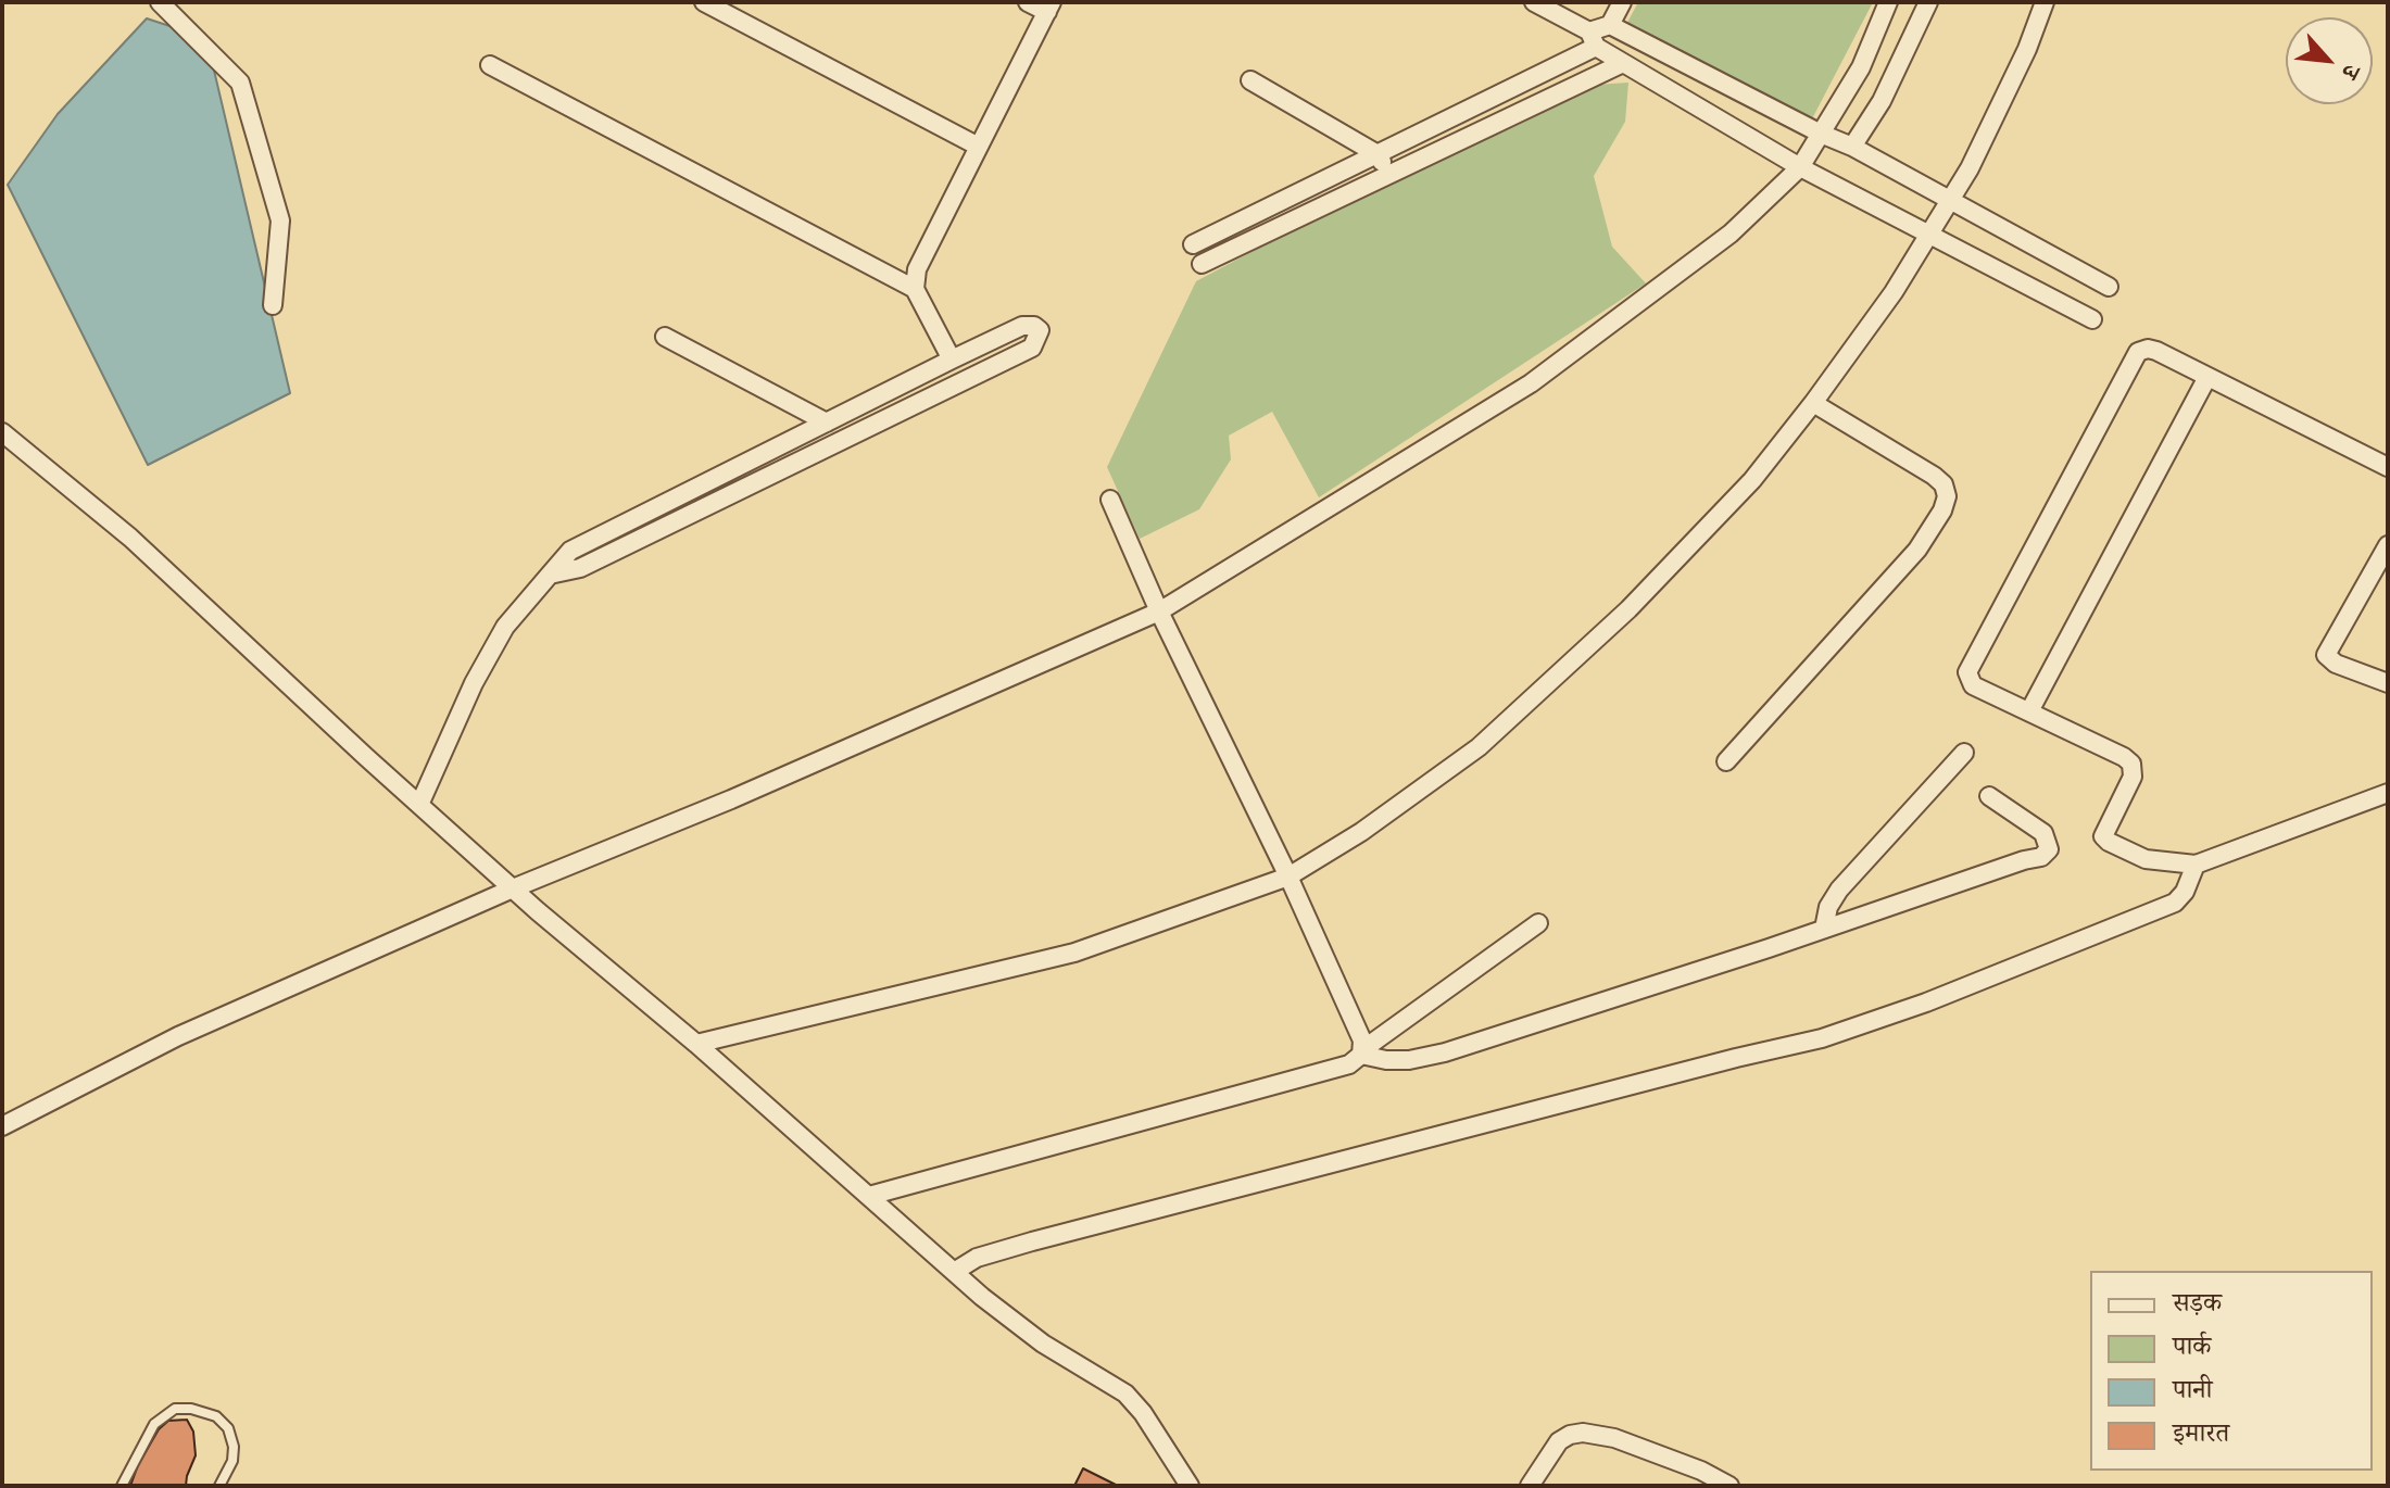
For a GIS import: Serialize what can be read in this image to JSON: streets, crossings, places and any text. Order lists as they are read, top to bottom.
{
  "legend": [
    "सड़क",
    "पार्क",
    "पानी",
    "इमारत"
  ],
  "north": "bottom right"
}
